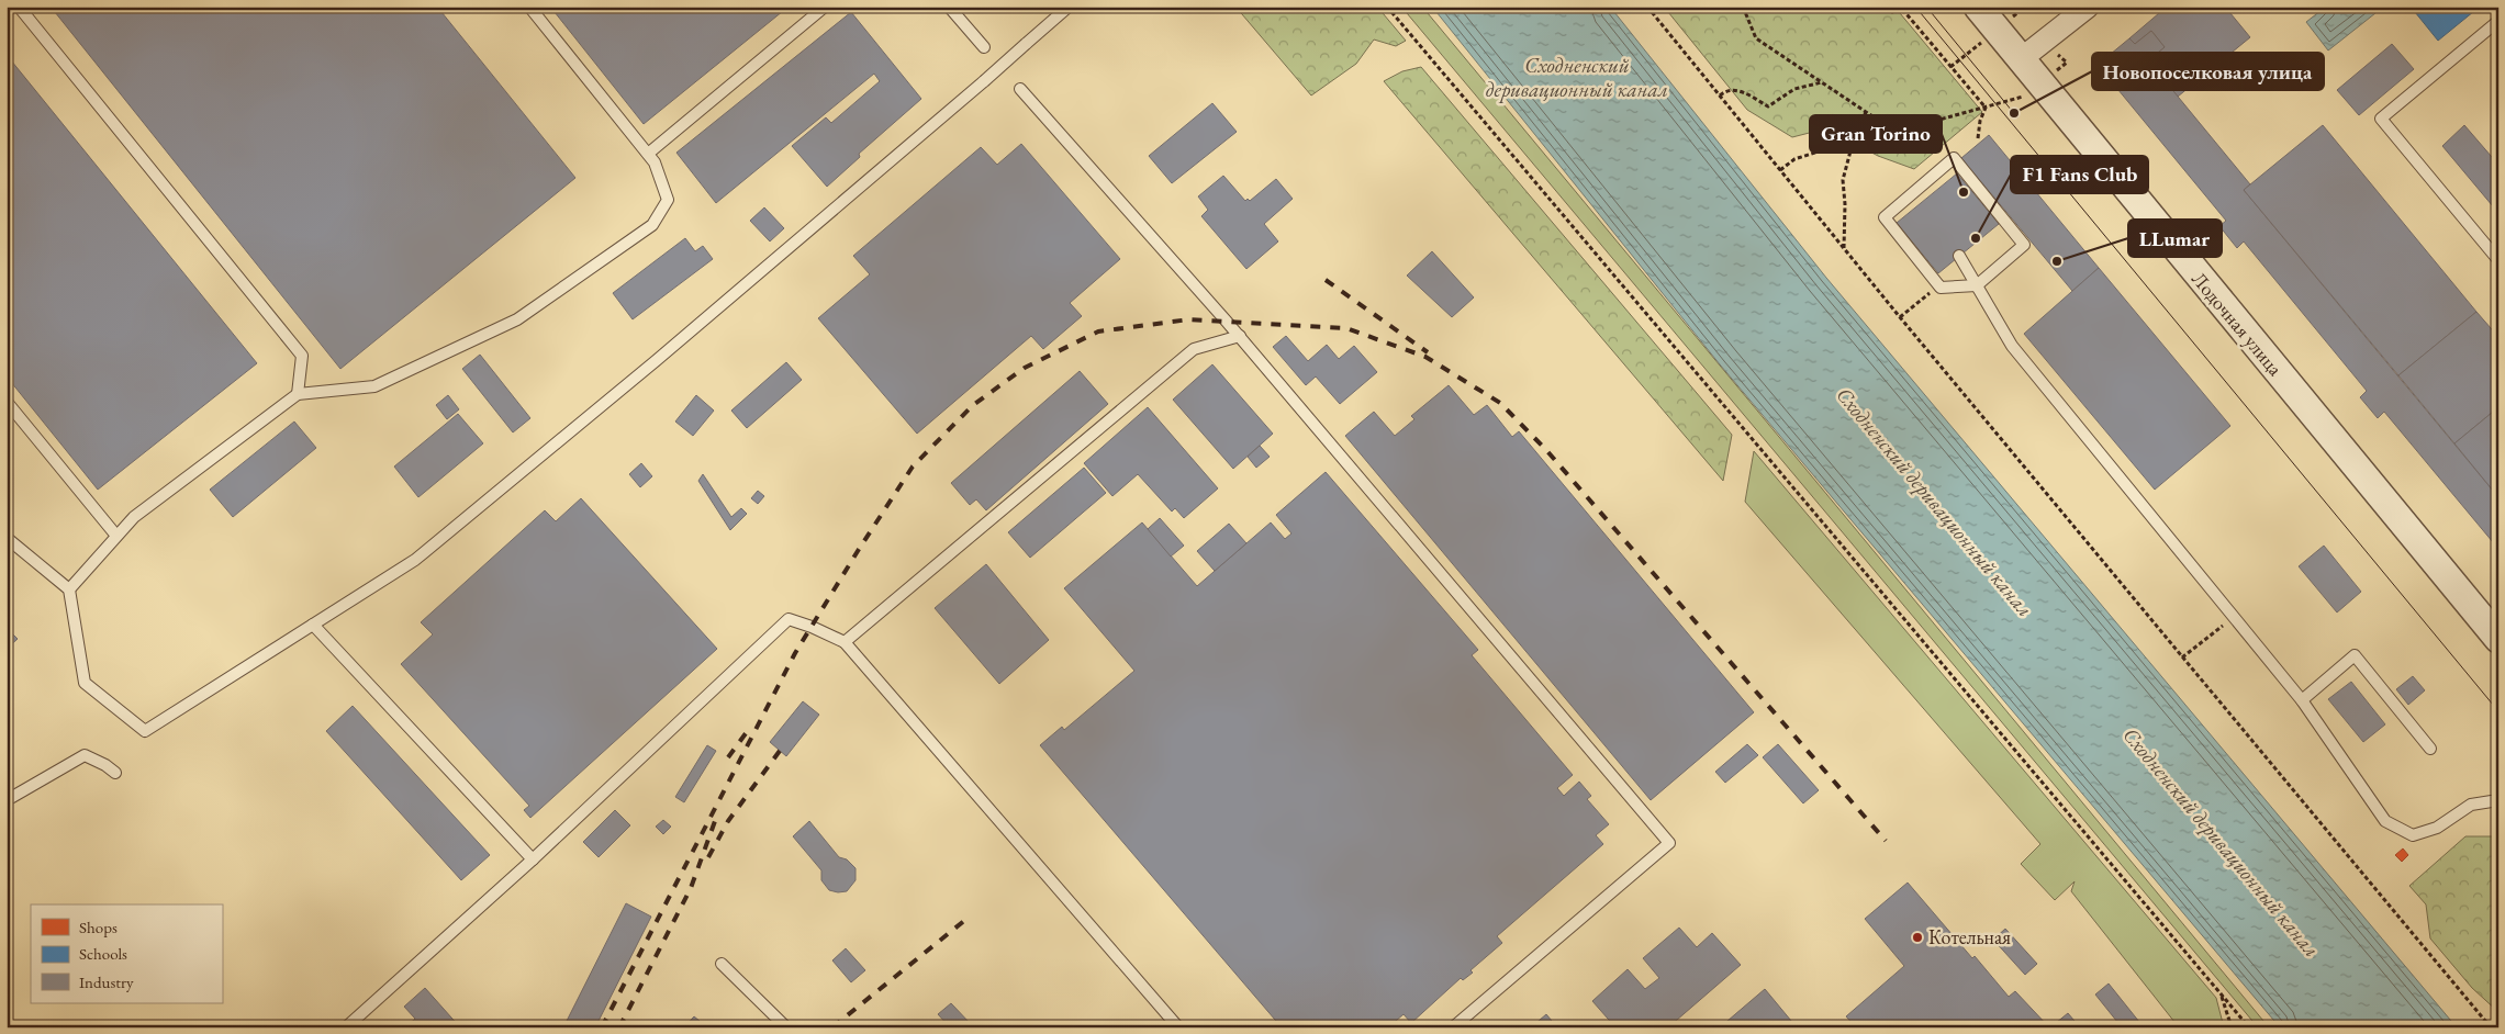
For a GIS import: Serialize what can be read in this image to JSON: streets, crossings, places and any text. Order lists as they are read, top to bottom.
{
  "streets": {
    "street": ["Лодочная улица"]
  },
  "water": ["Сходненский деривационный канал"],
  "places": [
    "Новопоселковая улица",
    "Gran Torino",
    "F1 Fans Club",
    "LLumar",
    "Котельная"
  ],
  "legend": ["Shops", "Schools", "Industry"]
}
